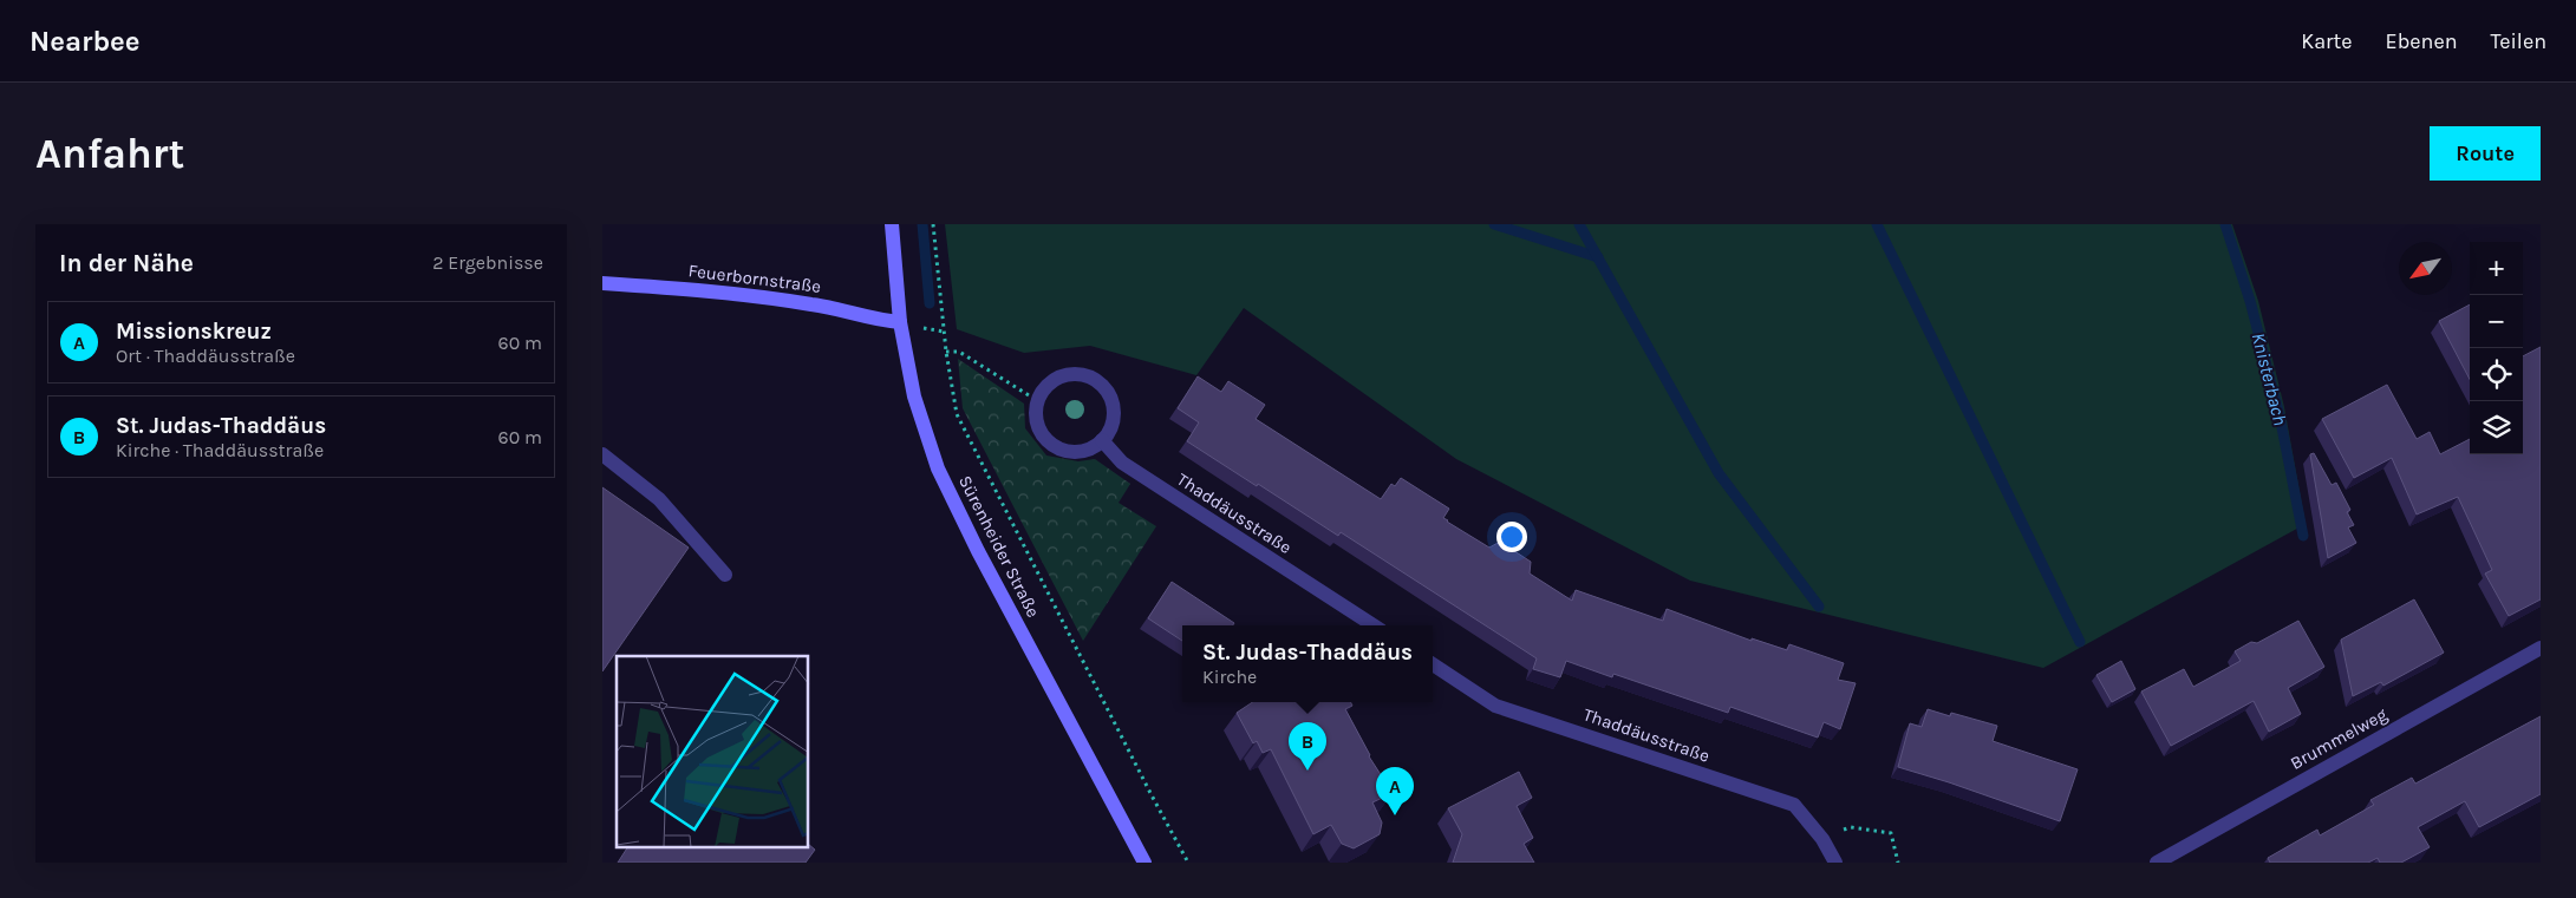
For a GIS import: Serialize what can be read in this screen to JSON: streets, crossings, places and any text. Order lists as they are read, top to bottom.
{
  "streets": {
    "main road": ["Feuerbornstraße", "Sürenheider Straße"],
    "street": ["Thaddäusstraße", "Brummelweg"]
  },
  "crossings": [
    ["Feuerbornstraße", "Sürenheider Straße"]
  ],
  "water": ["Knisterbach"],
  "north": "bottom left",
  "page": {
    "header": "Nearbee",
    "nav": ["Karte", "Ebenen", "Teilen"],
    "buttons": "Route",
    "title": "Anfahrt",
    "heading": ["In der Nähe", "2 Ergebnisse"],
    "map_buttons": ["+", "−"],
    "list": [
      {
        "mark": "A",
        "name": "Missionskreuz",
        "note": "Ort · Thaddäusstraße",
        "value": "60 m"
      },
      {
        "mark": "B",
        "name": "St. Judas-Thaddäus",
        "note": "Kirche · Thaddäusstraße",
        "value": "60 m"
      }
    ],
    "popup": ["St. Judas-Thaddäus", "Kirche"],
    "pins": ["B", "A"]
  }
}
